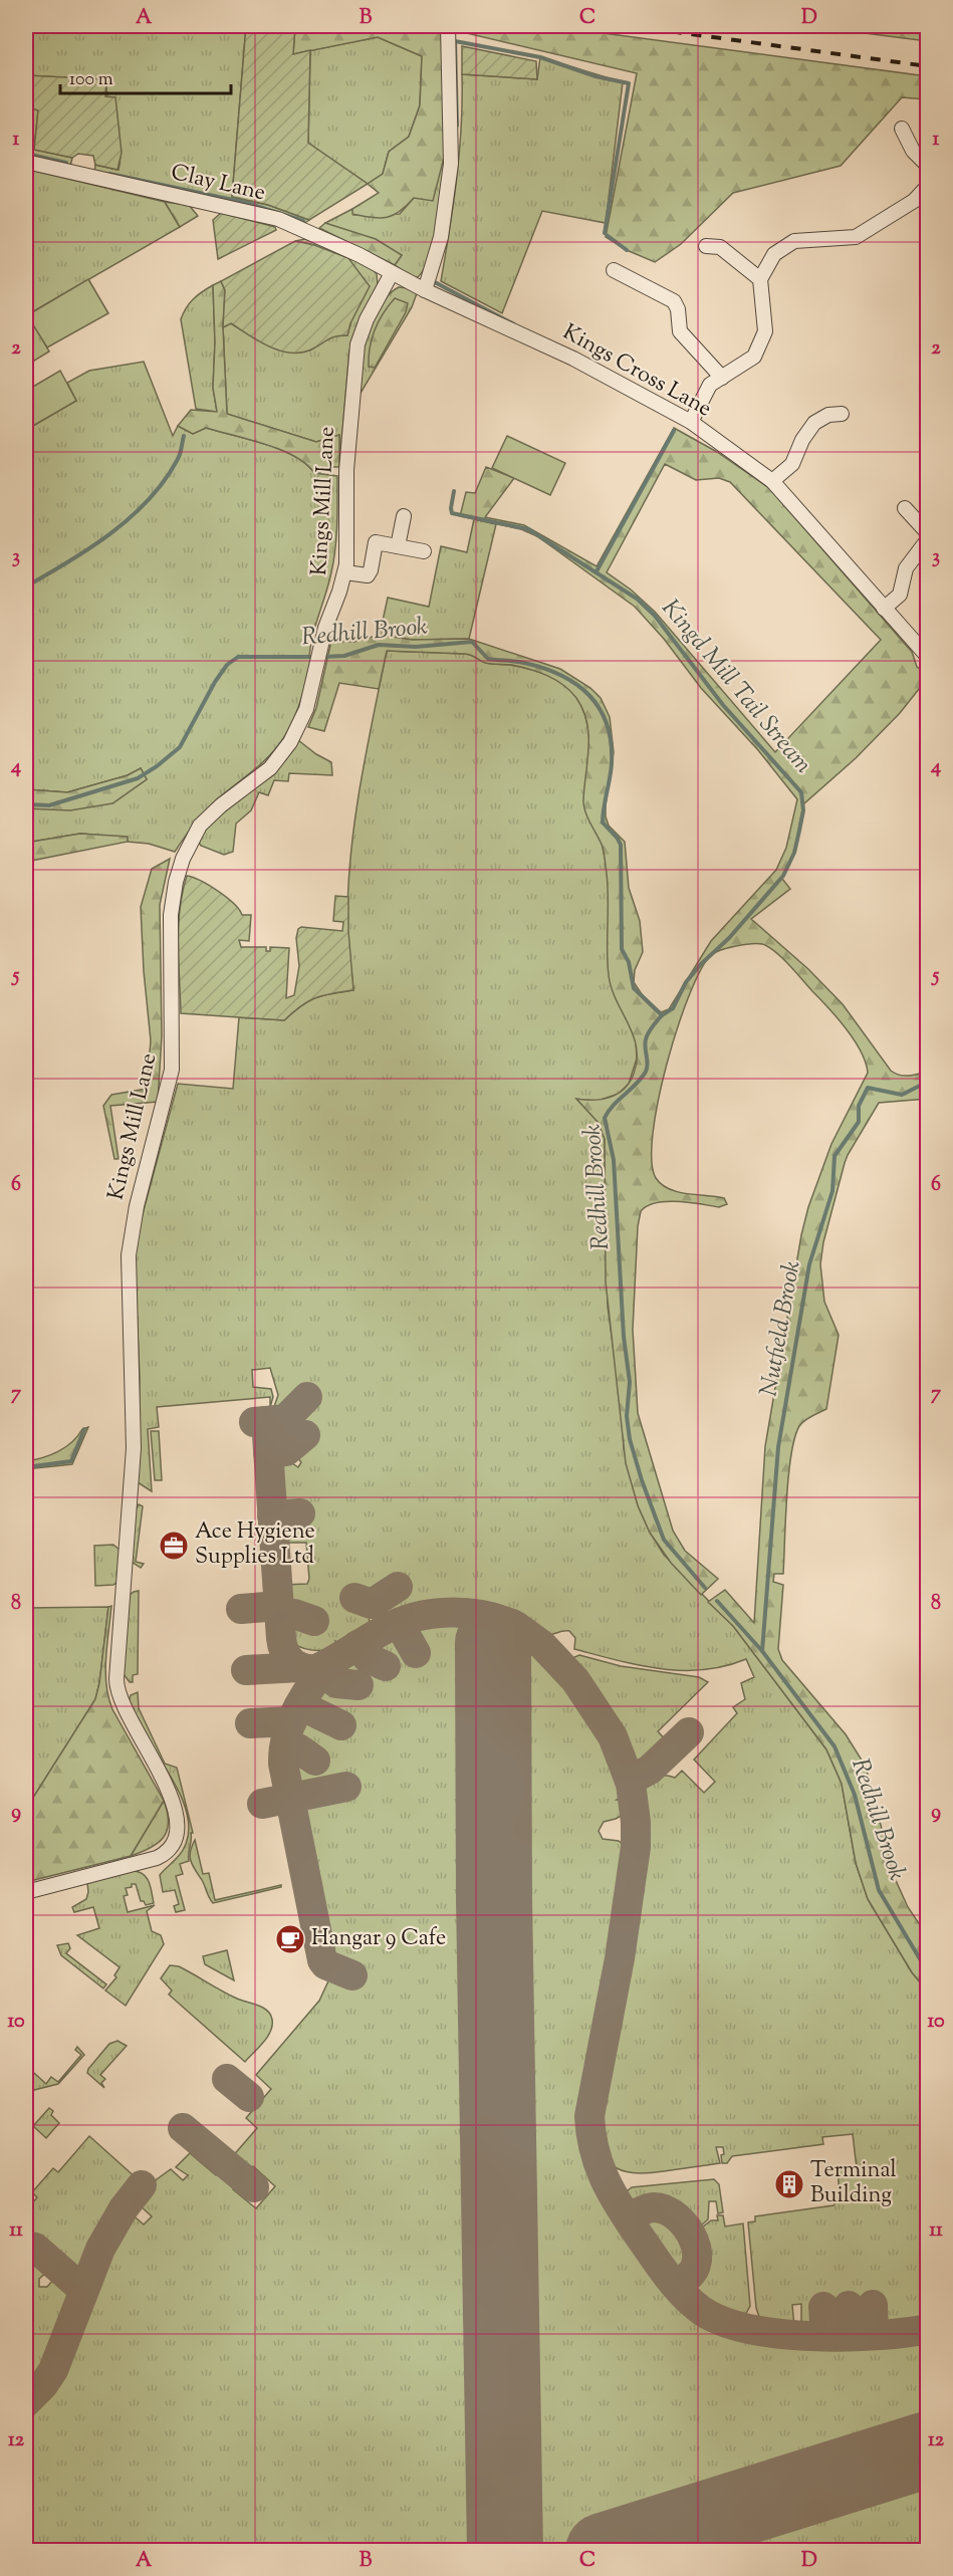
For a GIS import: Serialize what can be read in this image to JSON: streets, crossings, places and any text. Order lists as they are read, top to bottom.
{
  "streets": {
    "street": ["Clay Lane", "Kings Cross Lane", "Kings Mill Lane"]
  },
  "crossings": [
    ["Clay Lane", "Kings Cross Lane"],
    ["Clay Lane", "Kings Mill Lane"],
    ["Kings Cross Lane", "Kings Mill Lane"]
  ],
  "water": ["Redhill Brook", "Kingd Mill Tail Stream", "Nutfield Brook"],
  "places": {
    "office": ["Ace Hygiene Supplies Ltd"],
    "cafe": ["Hangar 9 Cafe"],
    "building": ["Terminal Building"]
  },
  "scale_bar": "100 m",
  "grid": {
    "columns": [
      "A",
      "B",
      "C",
      "D"
    ],
    "rows": [
      "1",
      "2",
      "3",
      "4",
      "5",
      "6",
      "7",
      "8",
      "9",
      "10",
      "11",
      "12"
    ]
  }
}
